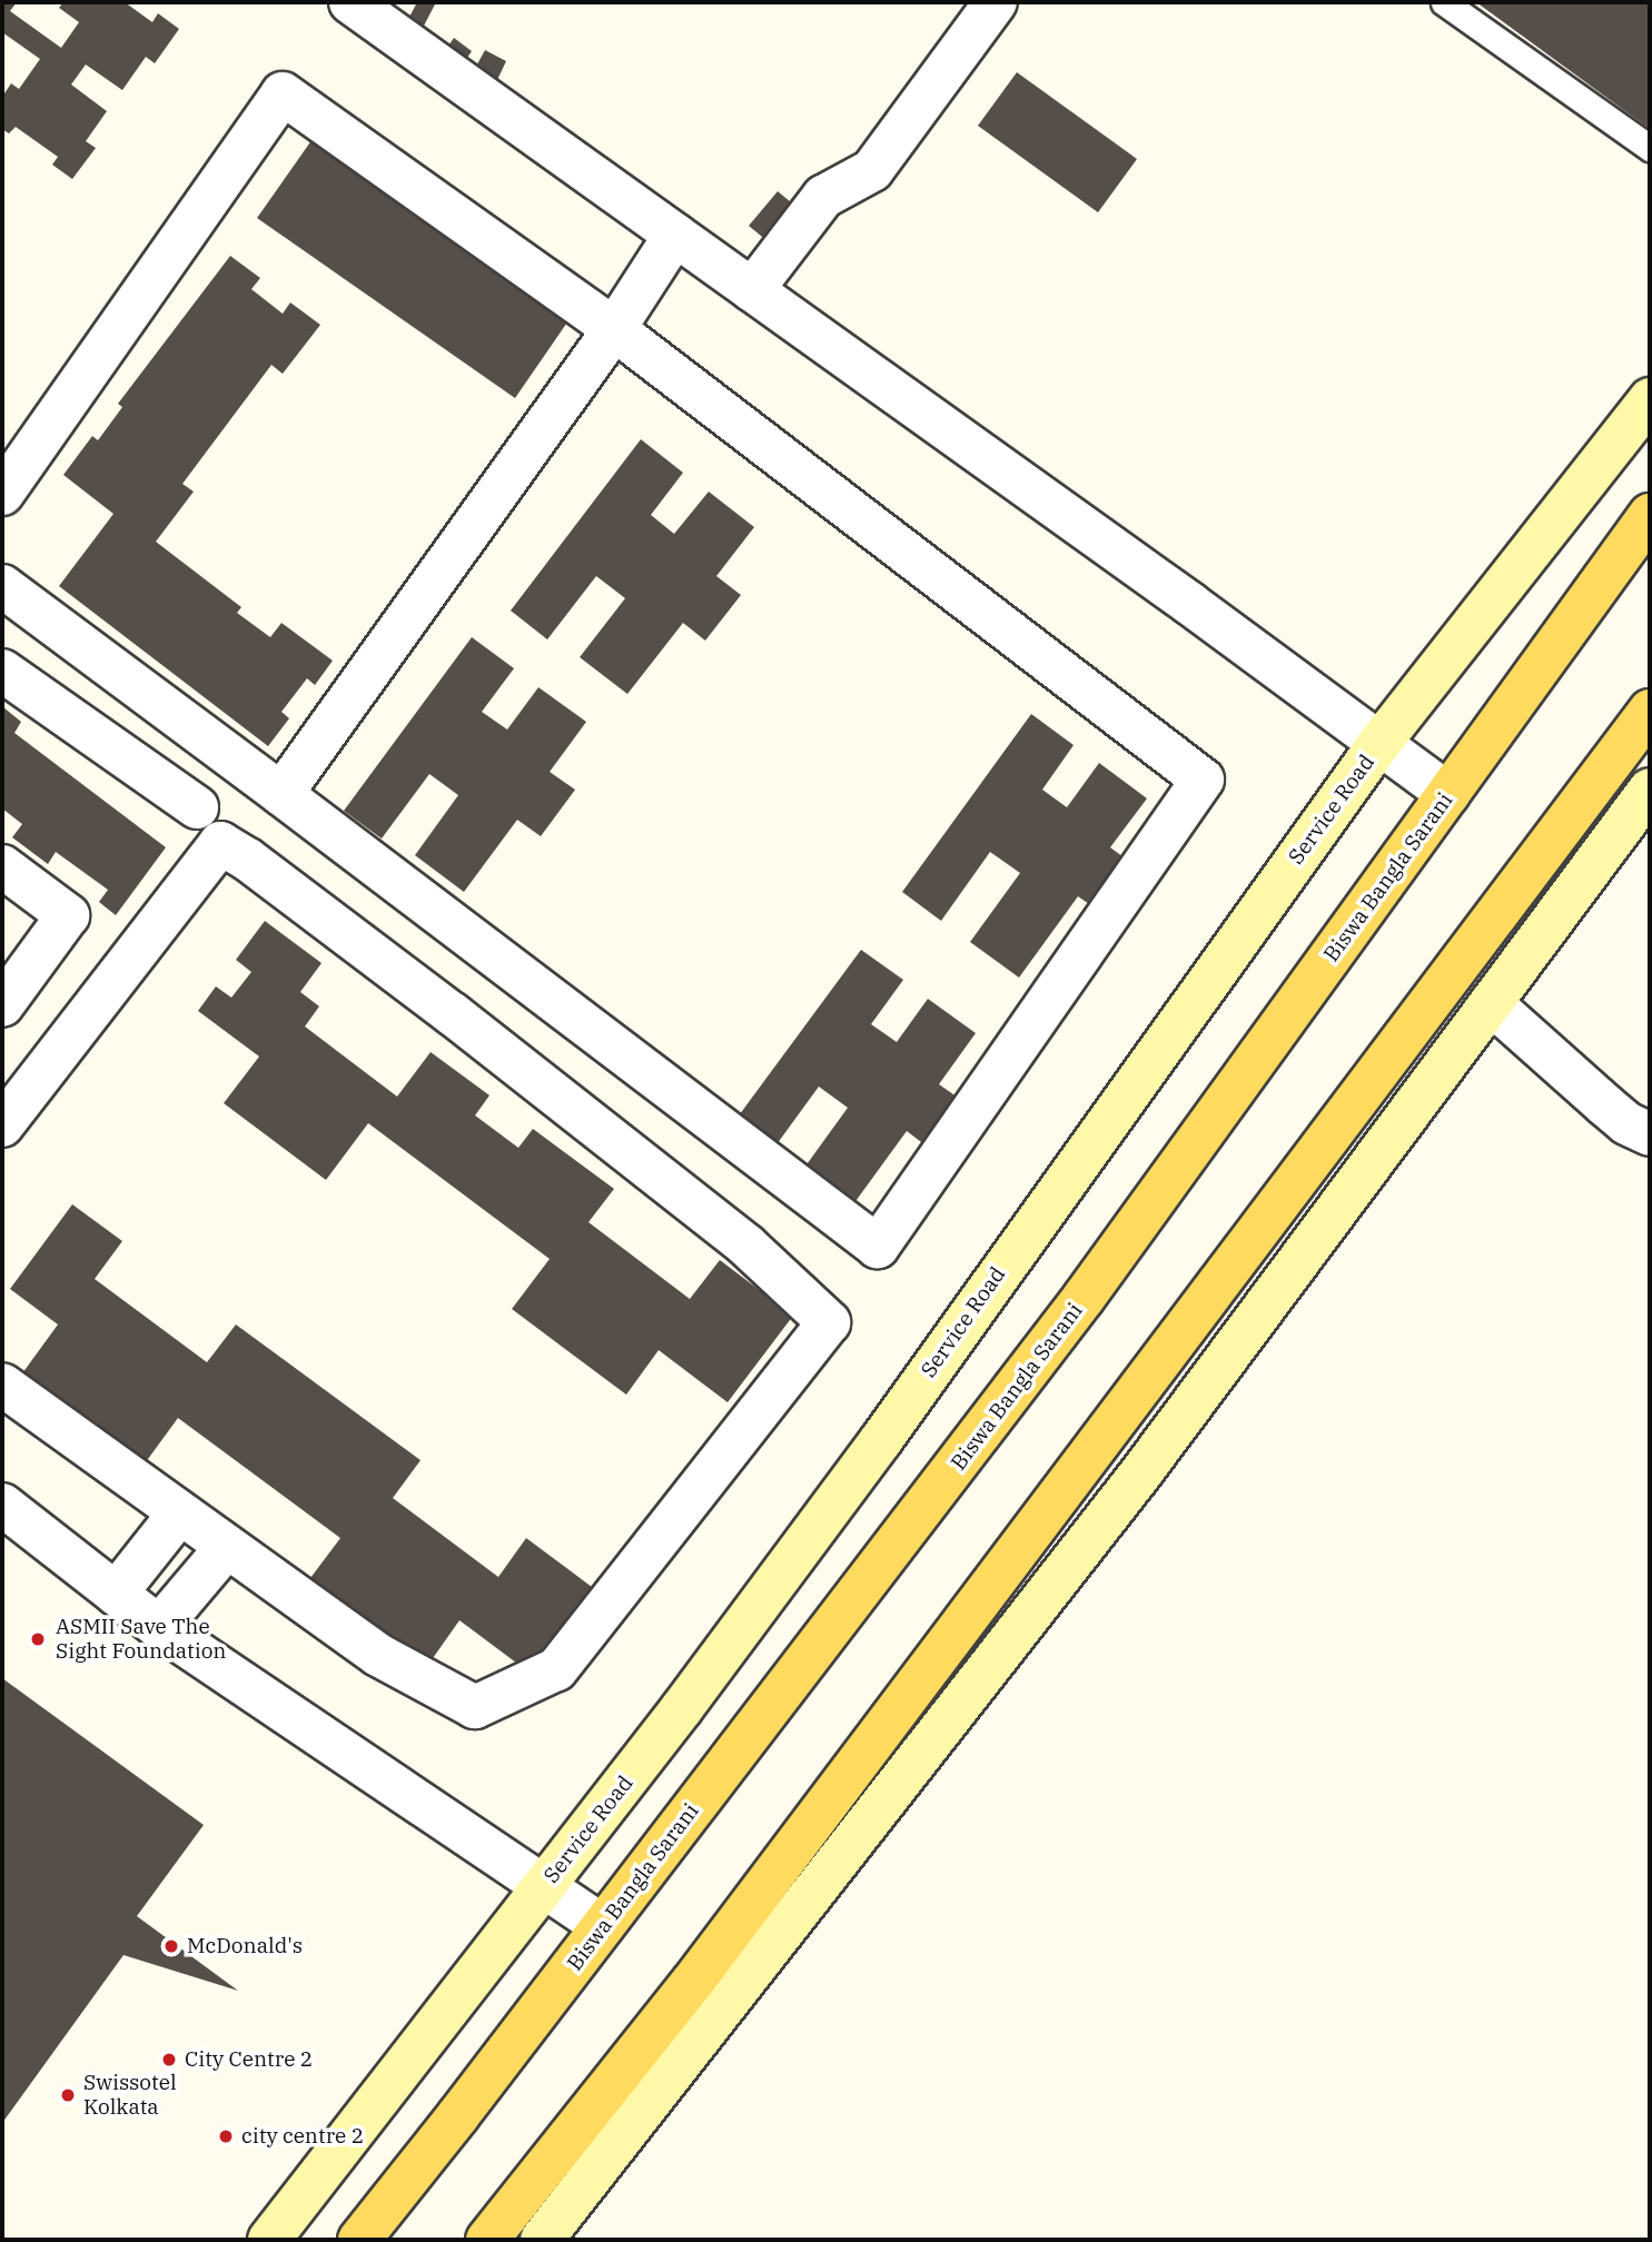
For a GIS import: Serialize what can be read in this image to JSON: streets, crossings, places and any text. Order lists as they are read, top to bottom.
{
  "streets": {
    "main road": ["Biswa Bangla Sarani"],
    "street": ["Service Road"]
  },
  "places": [
    "ASMII Save The Sight Foundation",
    "McDonald's",
    "City Centre 2",
    "Swissotel Kolkata",
    "city centre 2"
  ]
}
